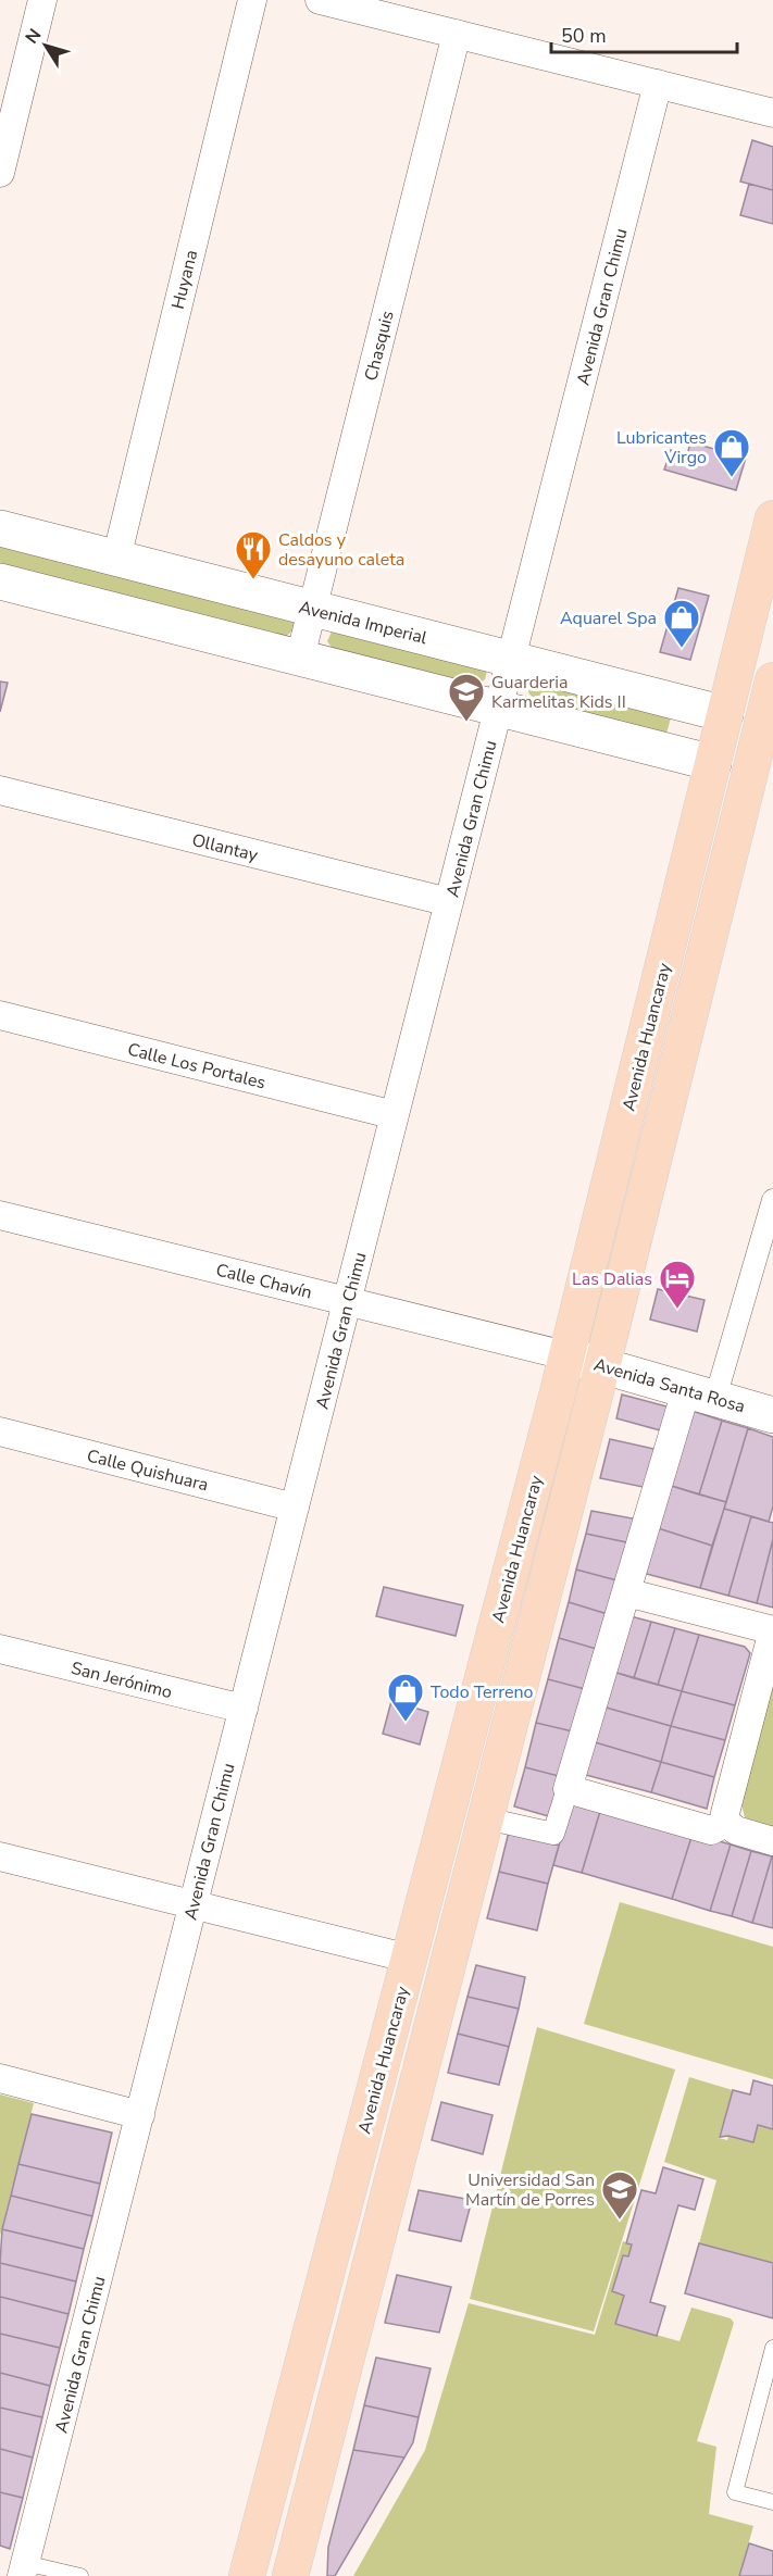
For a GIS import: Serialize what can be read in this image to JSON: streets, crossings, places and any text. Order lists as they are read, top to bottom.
{
  "streets": {
    "main road": ["Avenida Huancaray"],
    "street": [
      "Huyana",
      "Avenida Gran Chimu",
      "Chasquis",
      "Avenida Imperial",
      "Ollantay",
      "Calle Los Portales",
      "Calle Chavín",
      "Avenida Santa Rosa",
      "Calle Quishuara",
      "San Jerónimo"
    ]
  },
  "crossings": [
    ["Huyana", "Avenida Imperial"],
    ["Avenida Gran Chimu", "Avenida Imperial"],
    ["Avenida Gran Chimu", "Ollantay"],
    ["Avenida Gran Chimu", "Calle Los Portales"],
    ["Avenida Gran Chimu", "Calle Chavín"],
    ["Avenida Gran Chimu", "Calle Quishuara"],
    ["Avenida Gran Chimu", "San Jerónimo"],
    ["Chasquis", "Avenida Imperial"],
    ["Avenida Imperial", "Avenida Huancaray"],
    ["Avenida Huancaray", "Calle Chavín"],
    ["Avenida Huancaray", "Avenida Santa Rosa"],
    ["Calle Chavín", "Avenida Santa Rosa"]
  ],
  "places": {
    "shop": ["Lubricantes Virgo", "Aquarel Spa", "Todo Terreno"],
    "restaurant": ["Caldos y desayuno caleta"],
    "school or university": ["Guarderia Karmelitas Kids II", "Universidad San Martín de Porres"],
    "hotel": ["Las Dalias"]
  },
  "scale_bar": "50 m",
  "north": "top left"
}
